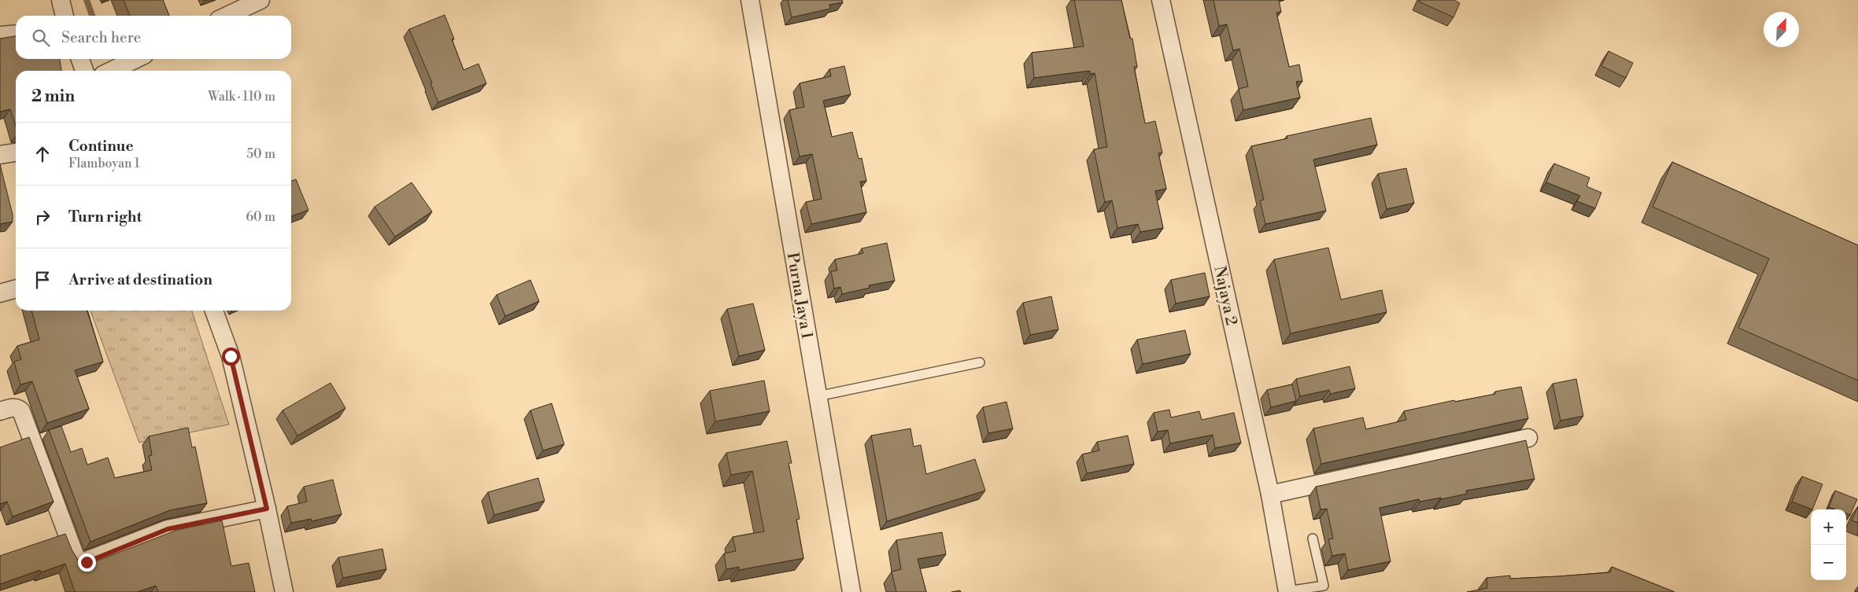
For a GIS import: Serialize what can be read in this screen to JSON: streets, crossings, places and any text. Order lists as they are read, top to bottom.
{
  "streets": {
    "street": ["Purna Jaya 1", "Najaya 2"]
  },
  "north": "top right",
  "page": {
    "search": "Search here",
    "heading": ["2 min", "Walk · 110 m"],
    "list": [
      ["Continue", "Flamboyan 1", "50 m"],
      ["Turn right", "60 m"],
      "Arrive at destination"
    ],
    "map_buttons": ["+", "−"]
  }
}
